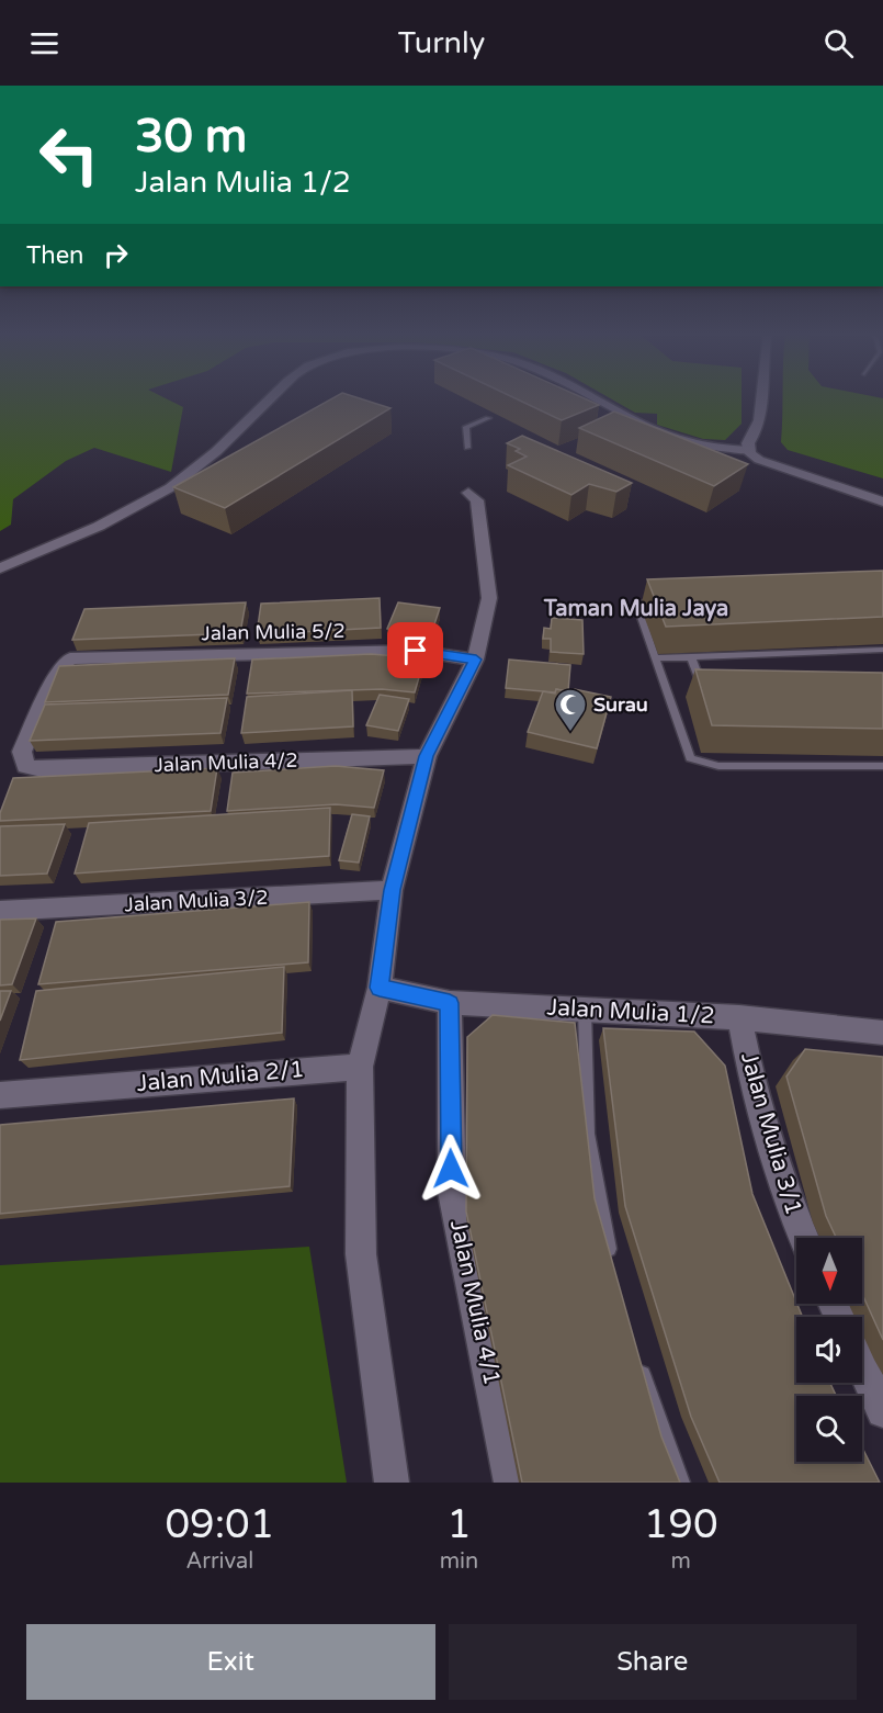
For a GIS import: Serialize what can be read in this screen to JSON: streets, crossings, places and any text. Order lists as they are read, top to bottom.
{
  "streets": {
    "street": [
      "Jalan Mulia 5/2",
      "Jalan Mulia 4/2",
      "Jalan Mulia 3/2",
      "Jalan Mulia 1/2",
      "Jalan Mulia 2/1",
      "Jalan Mulia 3/1",
      "Jalan Mulia 4/1"
    ]
  },
  "crossings": [
    ["Jalan Mulia 5/2", "Jalan Mulia 4/2"],
    ["Jalan Mulia 1/2", "Jalan Mulia 3/1"],
    ["Jalan Mulia 1/2", "Jalan Mulia 4/1"]
  ],
  "districts": ["Taman Mulia Jaya"],
  "places": {
    "mosque": ["Surau"]
  },
  "north": "bottom",
  "page": {
    "header": "Turnly",
    "turn": ["30 m", "Jalan Mulia 1/2"],
    "then": "Then",
    "eta": [
      "09:01",
      "Arrival",
      "1",
      "min",
      "190",
      "m"
    ],
    "buttons": ["Exit", "Share"]
  }
}
